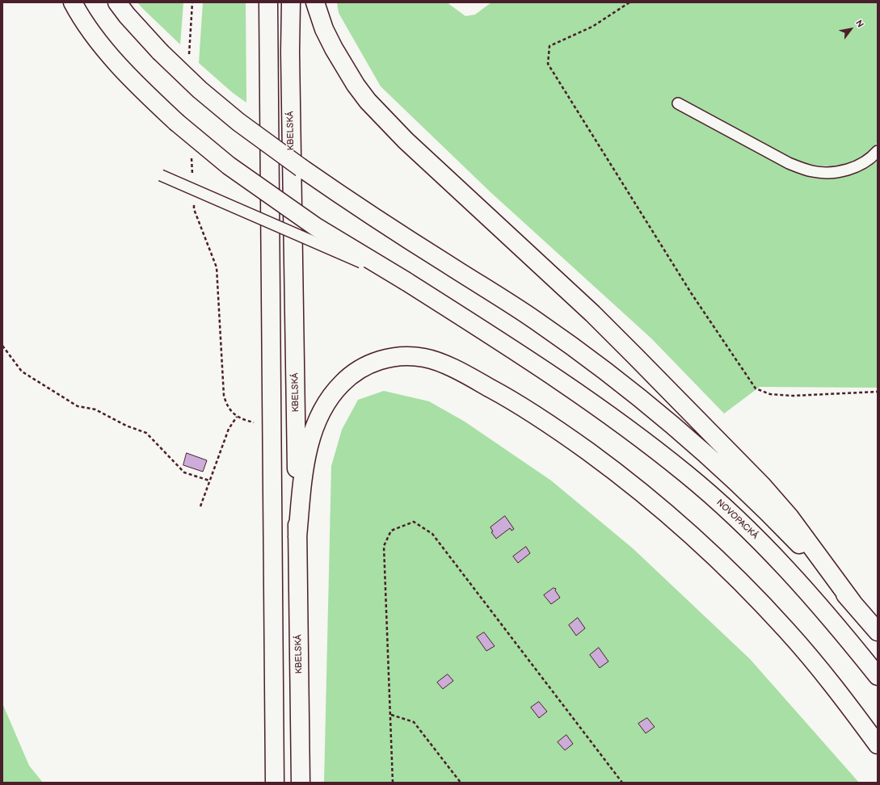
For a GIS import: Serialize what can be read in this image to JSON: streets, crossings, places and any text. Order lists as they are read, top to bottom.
{
  "streets": {
    "main road": ["KBELSKÁ", "NOVOPACKÁ"]
  },
  "north": "top right"
}
